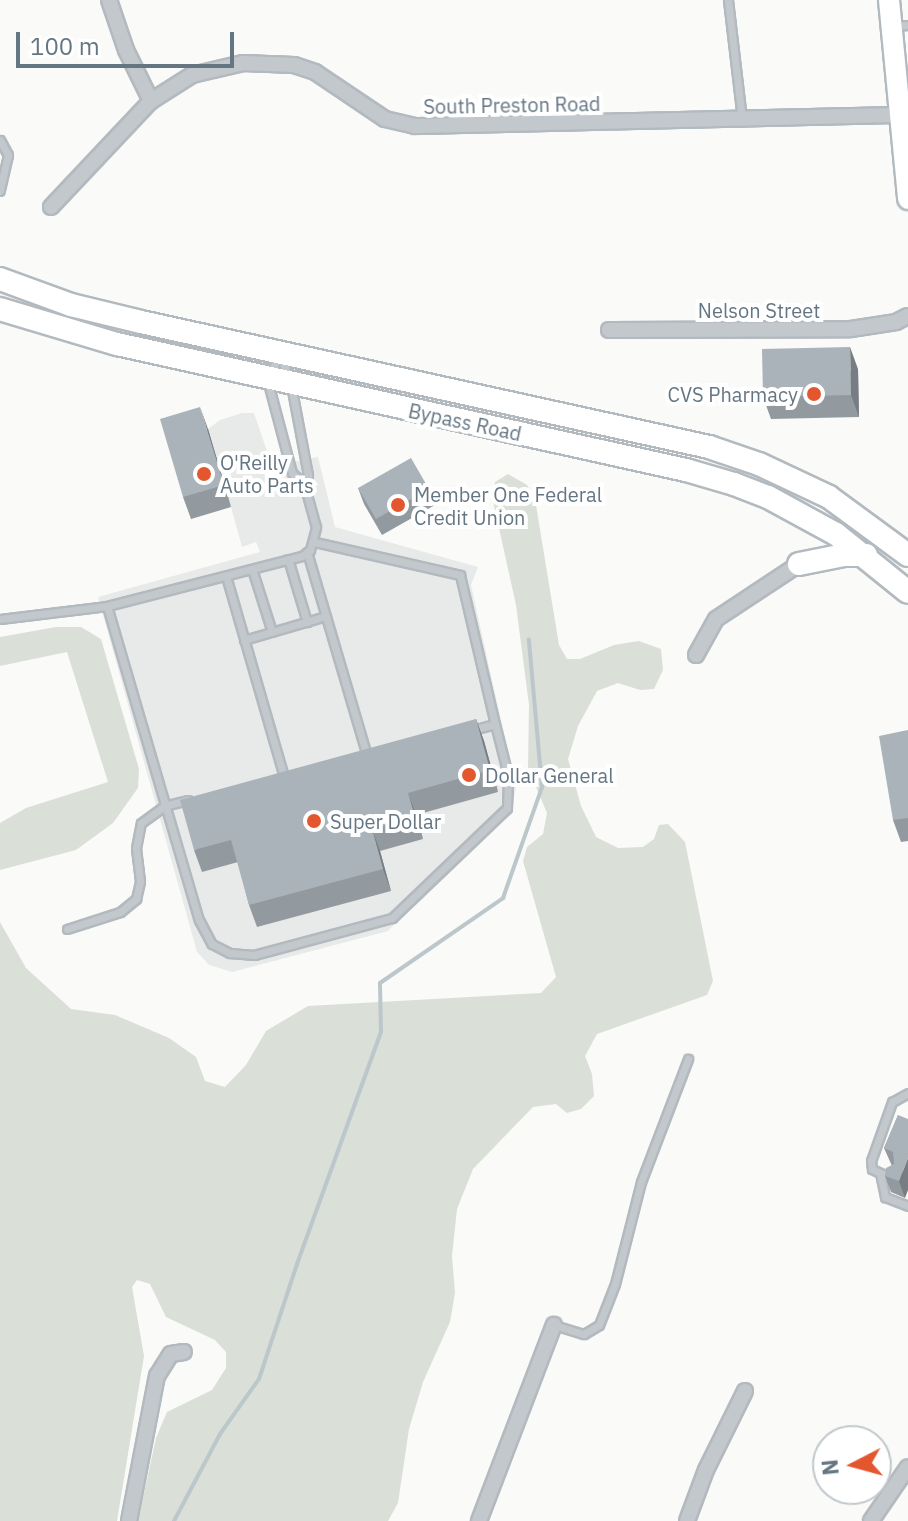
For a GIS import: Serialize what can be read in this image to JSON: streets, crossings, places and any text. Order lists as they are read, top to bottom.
{
  "streets": {
    "main road": ["Bypass Road"],
    "street": ["South Preston Road", "Nelson Street"]
  },
  "places": [
    "CVS Pharmacy",
    "O'Reilly Auto Parts",
    "Member One Federal Credit Union",
    "Dollar General",
    "Super Dollar"
  ],
  "scale_bar": "100 m",
  "north": "left"
}
